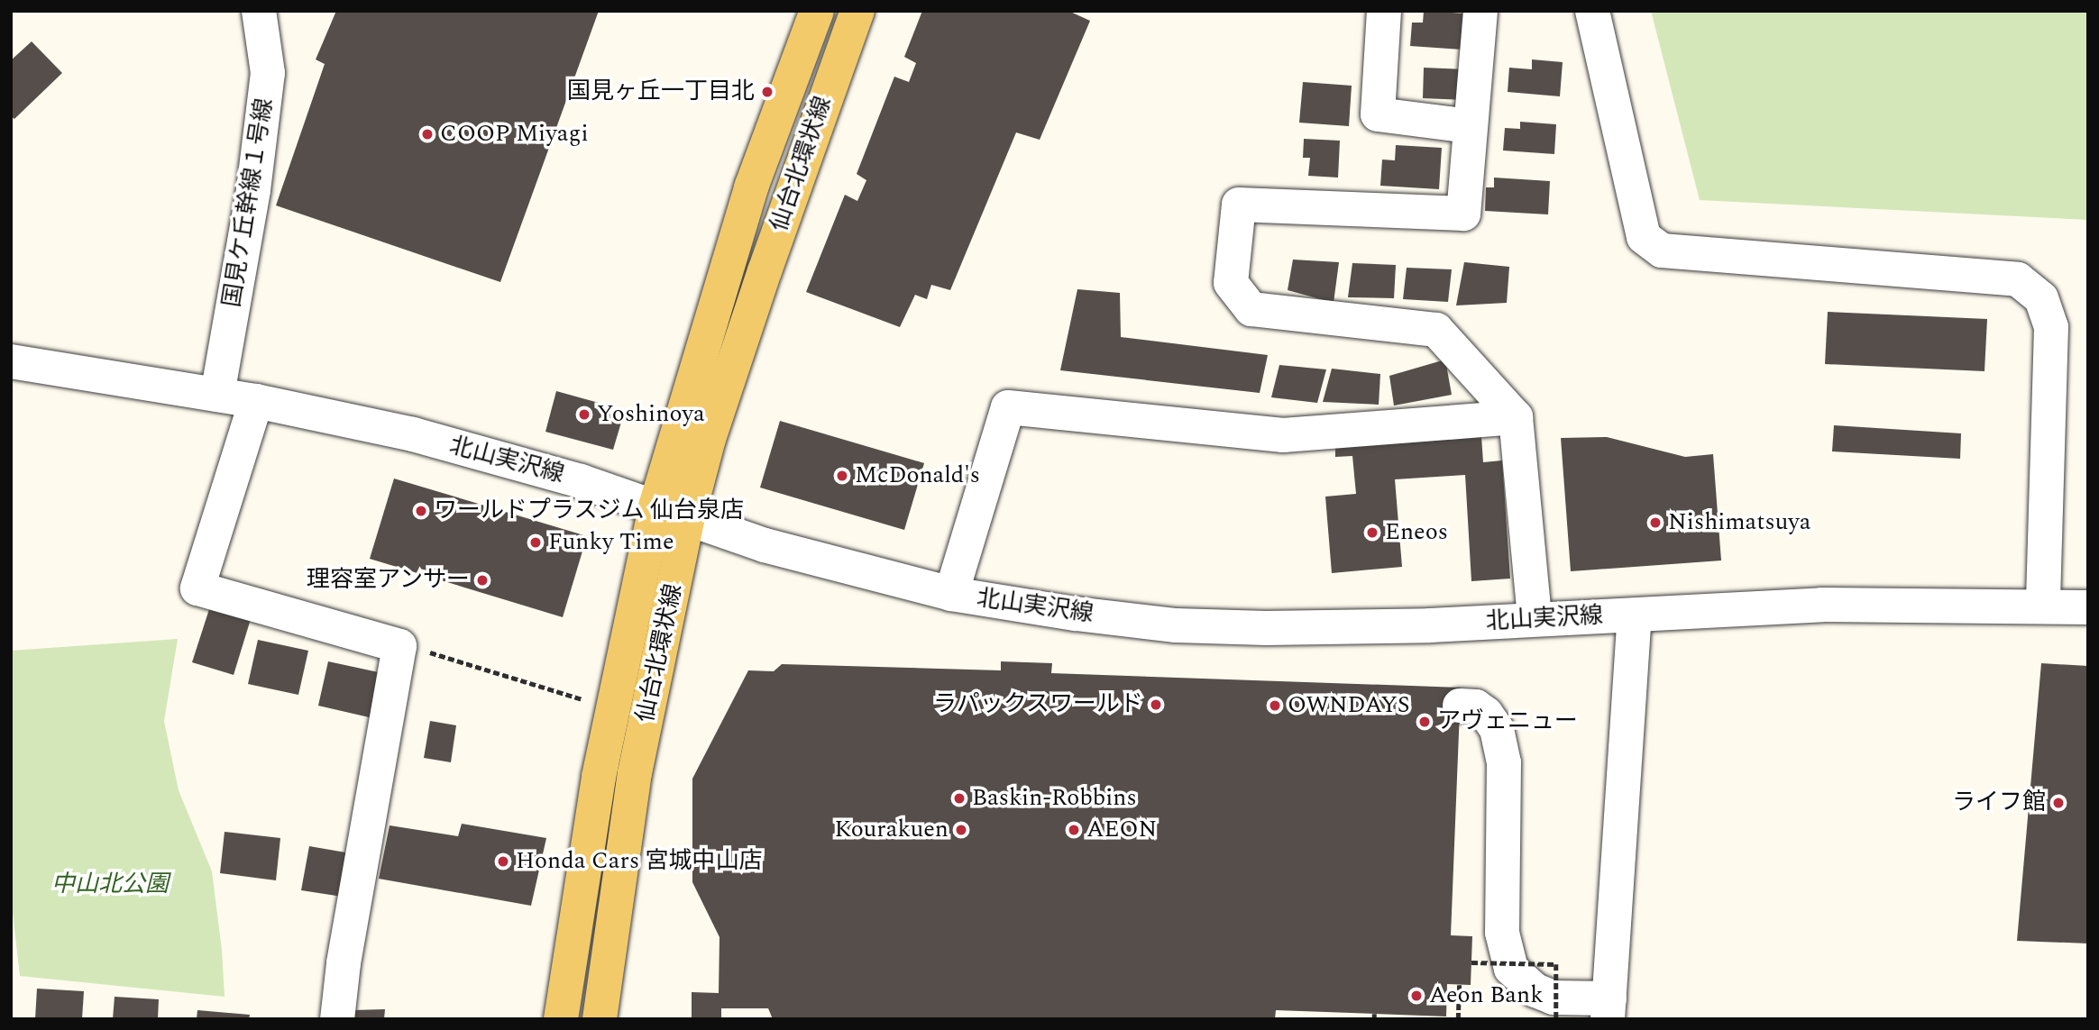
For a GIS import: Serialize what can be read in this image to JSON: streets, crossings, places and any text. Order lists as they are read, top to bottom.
{
  "streets": {
    "main road": ["仙台北環状線"],
    "street": ["国見ケ丘幹線１号線", "北山実沢線"]
  },
  "crossings": [
    ["仙台北環状線", "北山実沢線"],
    ["国見ケ丘幹線１号線", "北山実沢線"]
  ],
  "parks": ["中山北公園"],
  "places": [
    "国見ヶ丘一丁目北",
    "COOP Miyagi",
    "Yoshinoya",
    "McDonald's",
    "ワールドプラスジム 仙台泉店",
    "Nishimatsuya",
    "Eneos",
    "Funky Time",
    "理容室アンサー",
    "ラパックスワールド",
    "OWNDAYS",
    "アヴェニュー",
    "Baskin-Robbins",
    "ライフ館",
    "Kourakuen",
    "AEON",
    "Honda Cars 宮城中山店",
    "Aeon Bank"
  ]
}
